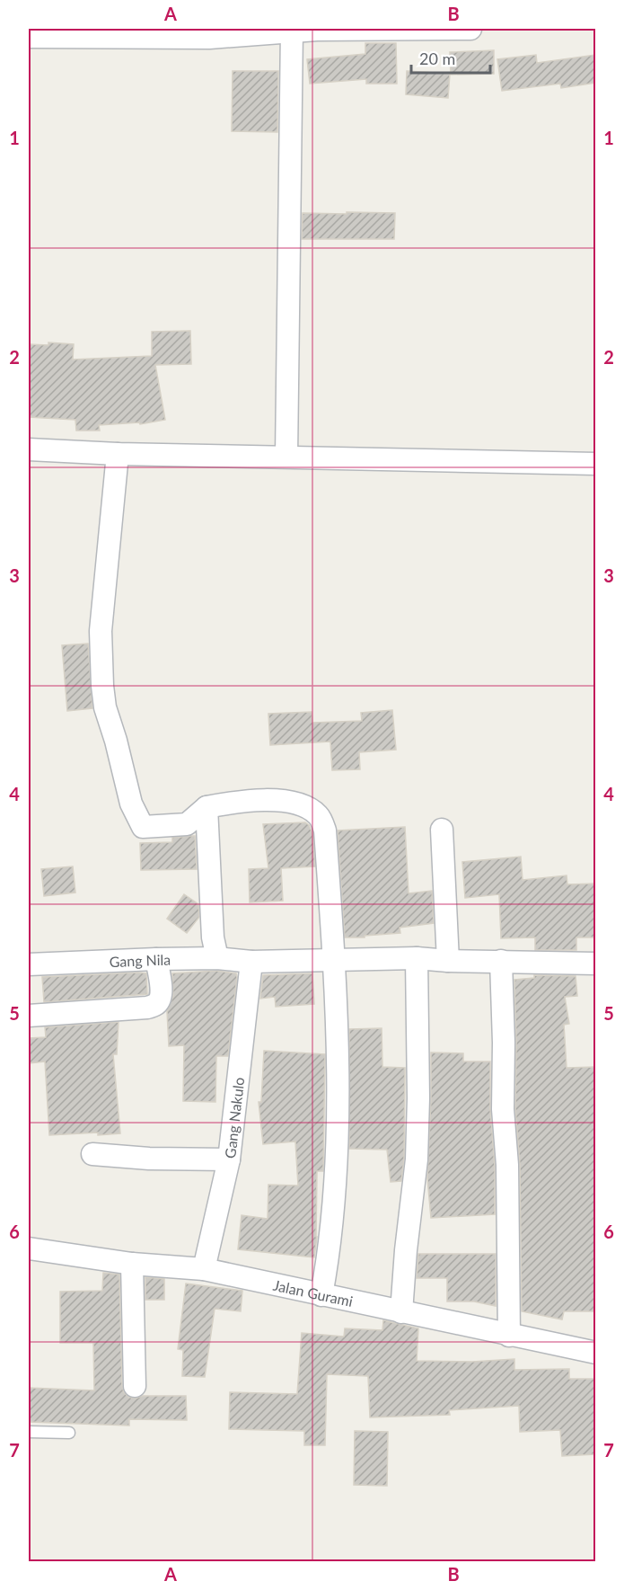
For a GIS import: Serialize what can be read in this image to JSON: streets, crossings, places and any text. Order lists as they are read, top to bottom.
{
  "streets": {
    "street": ["Gang Nila", "Gang Nakulo", "Jalan Gurami"]
  },
  "crossings": [
    ["Gang Nila", "Gang Nakulo"],
    ["Gang Nakulo", "Jalan Gurami"]
  ],
  "scale_bar": "20 m",
  "grid": {
    "columns": ["A", "B"],
    "rows": [
      "1",
      "2",
      "3",
      "4",
      "5",
      "6",
      "7"
    ]
  }
}
